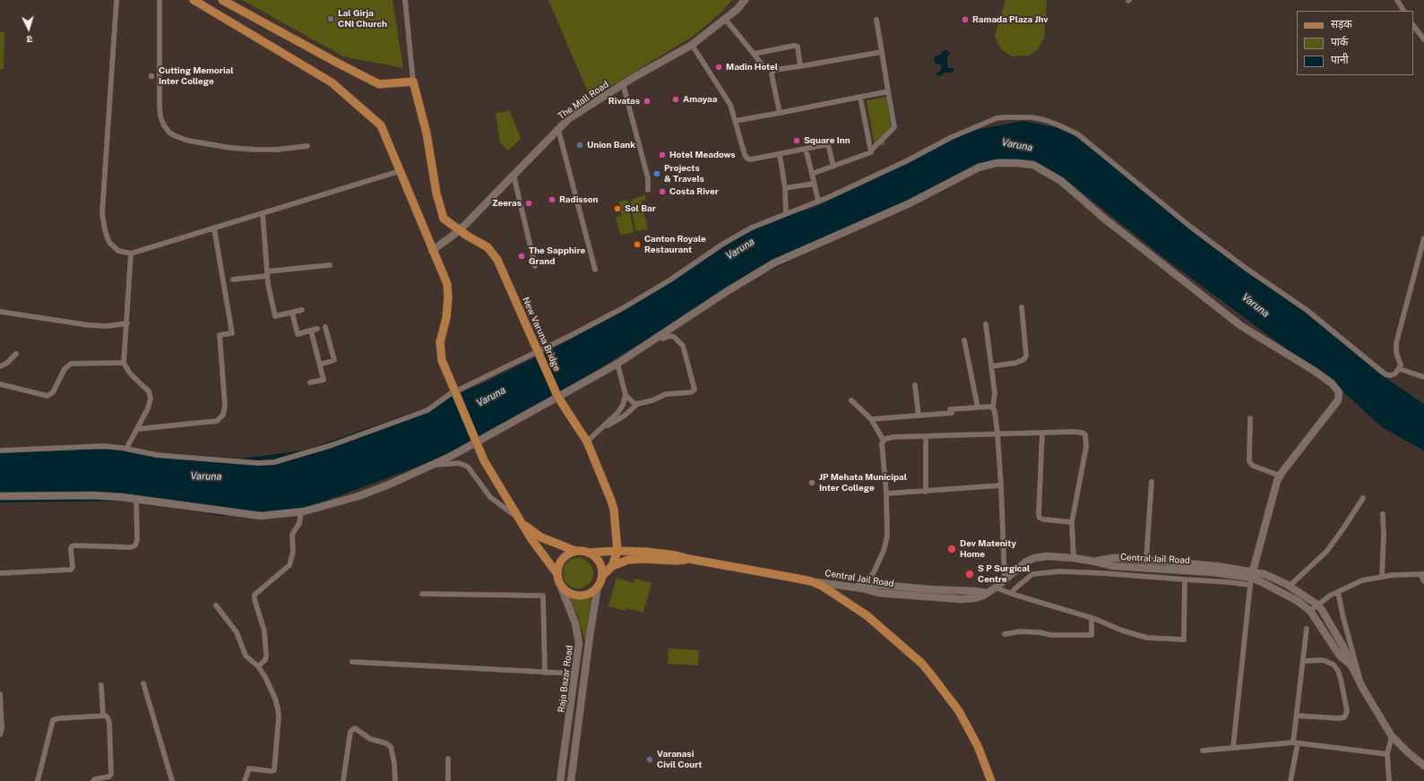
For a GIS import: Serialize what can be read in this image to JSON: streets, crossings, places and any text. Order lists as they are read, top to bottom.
{
  "streets": {
    "main road": ["New Varuna Bridge", "Central Jail Road"],
    "street": ["The Mall Road", "Raja Bazar Road"]
  },
  "crossings": [
    ["The Mall Road", "New Varuna Bridge"],
    ["New Varuna Bridge", "Central Jail Road"],
    ["Central Jail Road", "Raja Bazar Road"]
  ],
  "water": ["Varuna"],
  "places": [
    "Lal Girja CNI Church",
    "Ramada Plaza Jhv",
    "Madin Hotel",
    "Cutting Memorial Inter College",
    "Amayaa",
    "Rivatas",
    "Square Inn",
    "Union Bank",
    "Hotel Meadows",
    "Projects & Travels",
    "Costa River",
    "Radisson",
    "Zeeras",
    "Sol Bar",
    "Canton Royale Restaurant",
    "The Sapphire Grand",
    "JP Mehata Municipal Inter College",
    "Dev Matenity Home",
    "S P Surgical Centre",
    "Varanasi Civil Court"
  ],
  "legend": ["सड़क", "पार्क", "पानी"],
  "north": "bottom"
}
